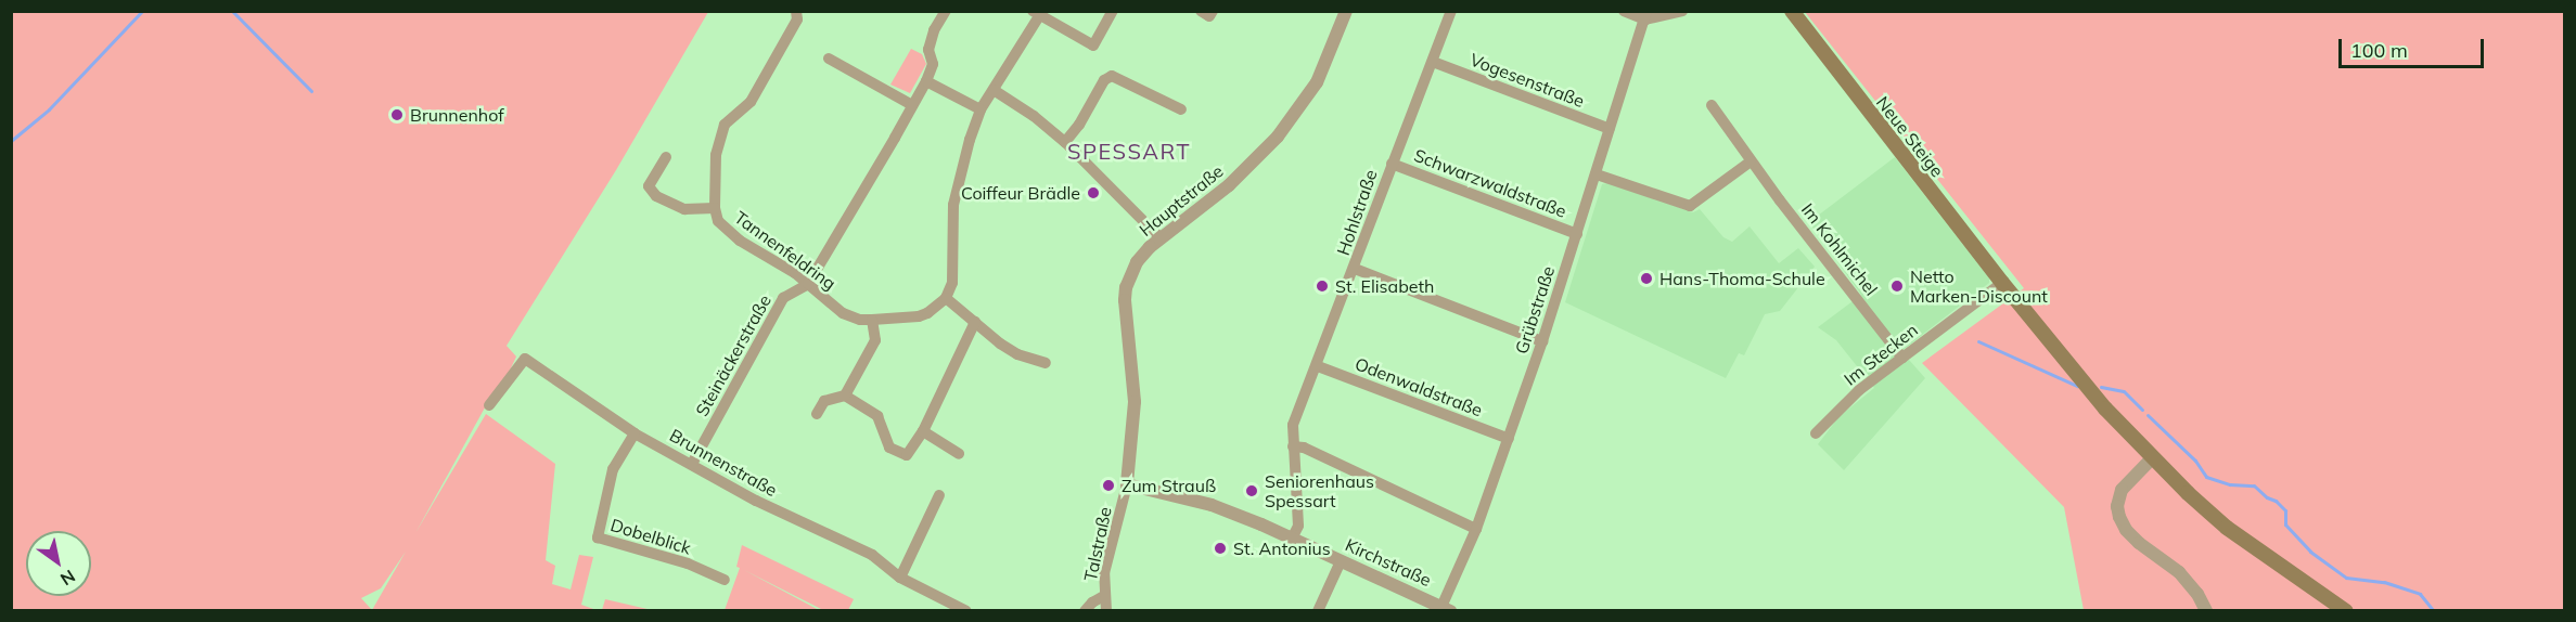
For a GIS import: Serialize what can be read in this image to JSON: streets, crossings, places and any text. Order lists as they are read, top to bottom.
{
  "streets": {
    "main road": ["Neue Steige"],
    "street": [
      "Vogesenstraße",
      "Schwarzwaldstraße",
      "Hauptstraße",
      "Hohlstraße",
      "Im Kohlmichel",
      "Tannenfeldring",
      "Grübstraße",
      "Im Stecken",
      "Steinäckerstraße",
      "Odenwaldstraße",
      "Brunnenstraße",
      "Dobelblick",
      "Talstraße",
      "Kirchstraße"
    ]
  },
  "crossings": [
    ["Vogesenstraße", "Hohlstraße"],
    ["Vogesenstraße", "Grübstraße"],
    ["Neue Steige", "Im Stecken"],
    ["Schwarzwaldstraße", "Hohlstraße"],
    ["Schwarzwaldstraße", "Grübstraße"],
    ["Hauptstraße", "Talstraße"],
    ["Hauptstraße", "Kirchstraße"],
    ["Hohlstraße", "Odenwaldstraße"],
    ["Hohlstraße", "Kirchstraße"],
    ["Im Kohlmichel", "Im Stecken"],
    ["Tannenfeldring", "Steinäckerstraße"],
    ["Grübstraße", "Odenwaldstraße"],
    ["Grübstraße", "Kirchstraße"],
    ["Steinäckerstraße", "Brunnenstraße"],
    ["Brunnenstraße", "Dobelblick"],
    ["Talstraße", "Kirchstraße"]
  ],
  "districts": ["SPESSART"],
  "places": [
    "Brunnenhof",
    "Coiffeur Brädle",
    "Hans-Thoma-Schule",
    "St. Elisabeth",
    "Netto Marken-Discount",
    "Zum Strauß",
    "Seniorenhaus Spessart",
    "St. Antonius"
  ],
  "scale_bar": "100 m",
  "north": "bottom right"
}
